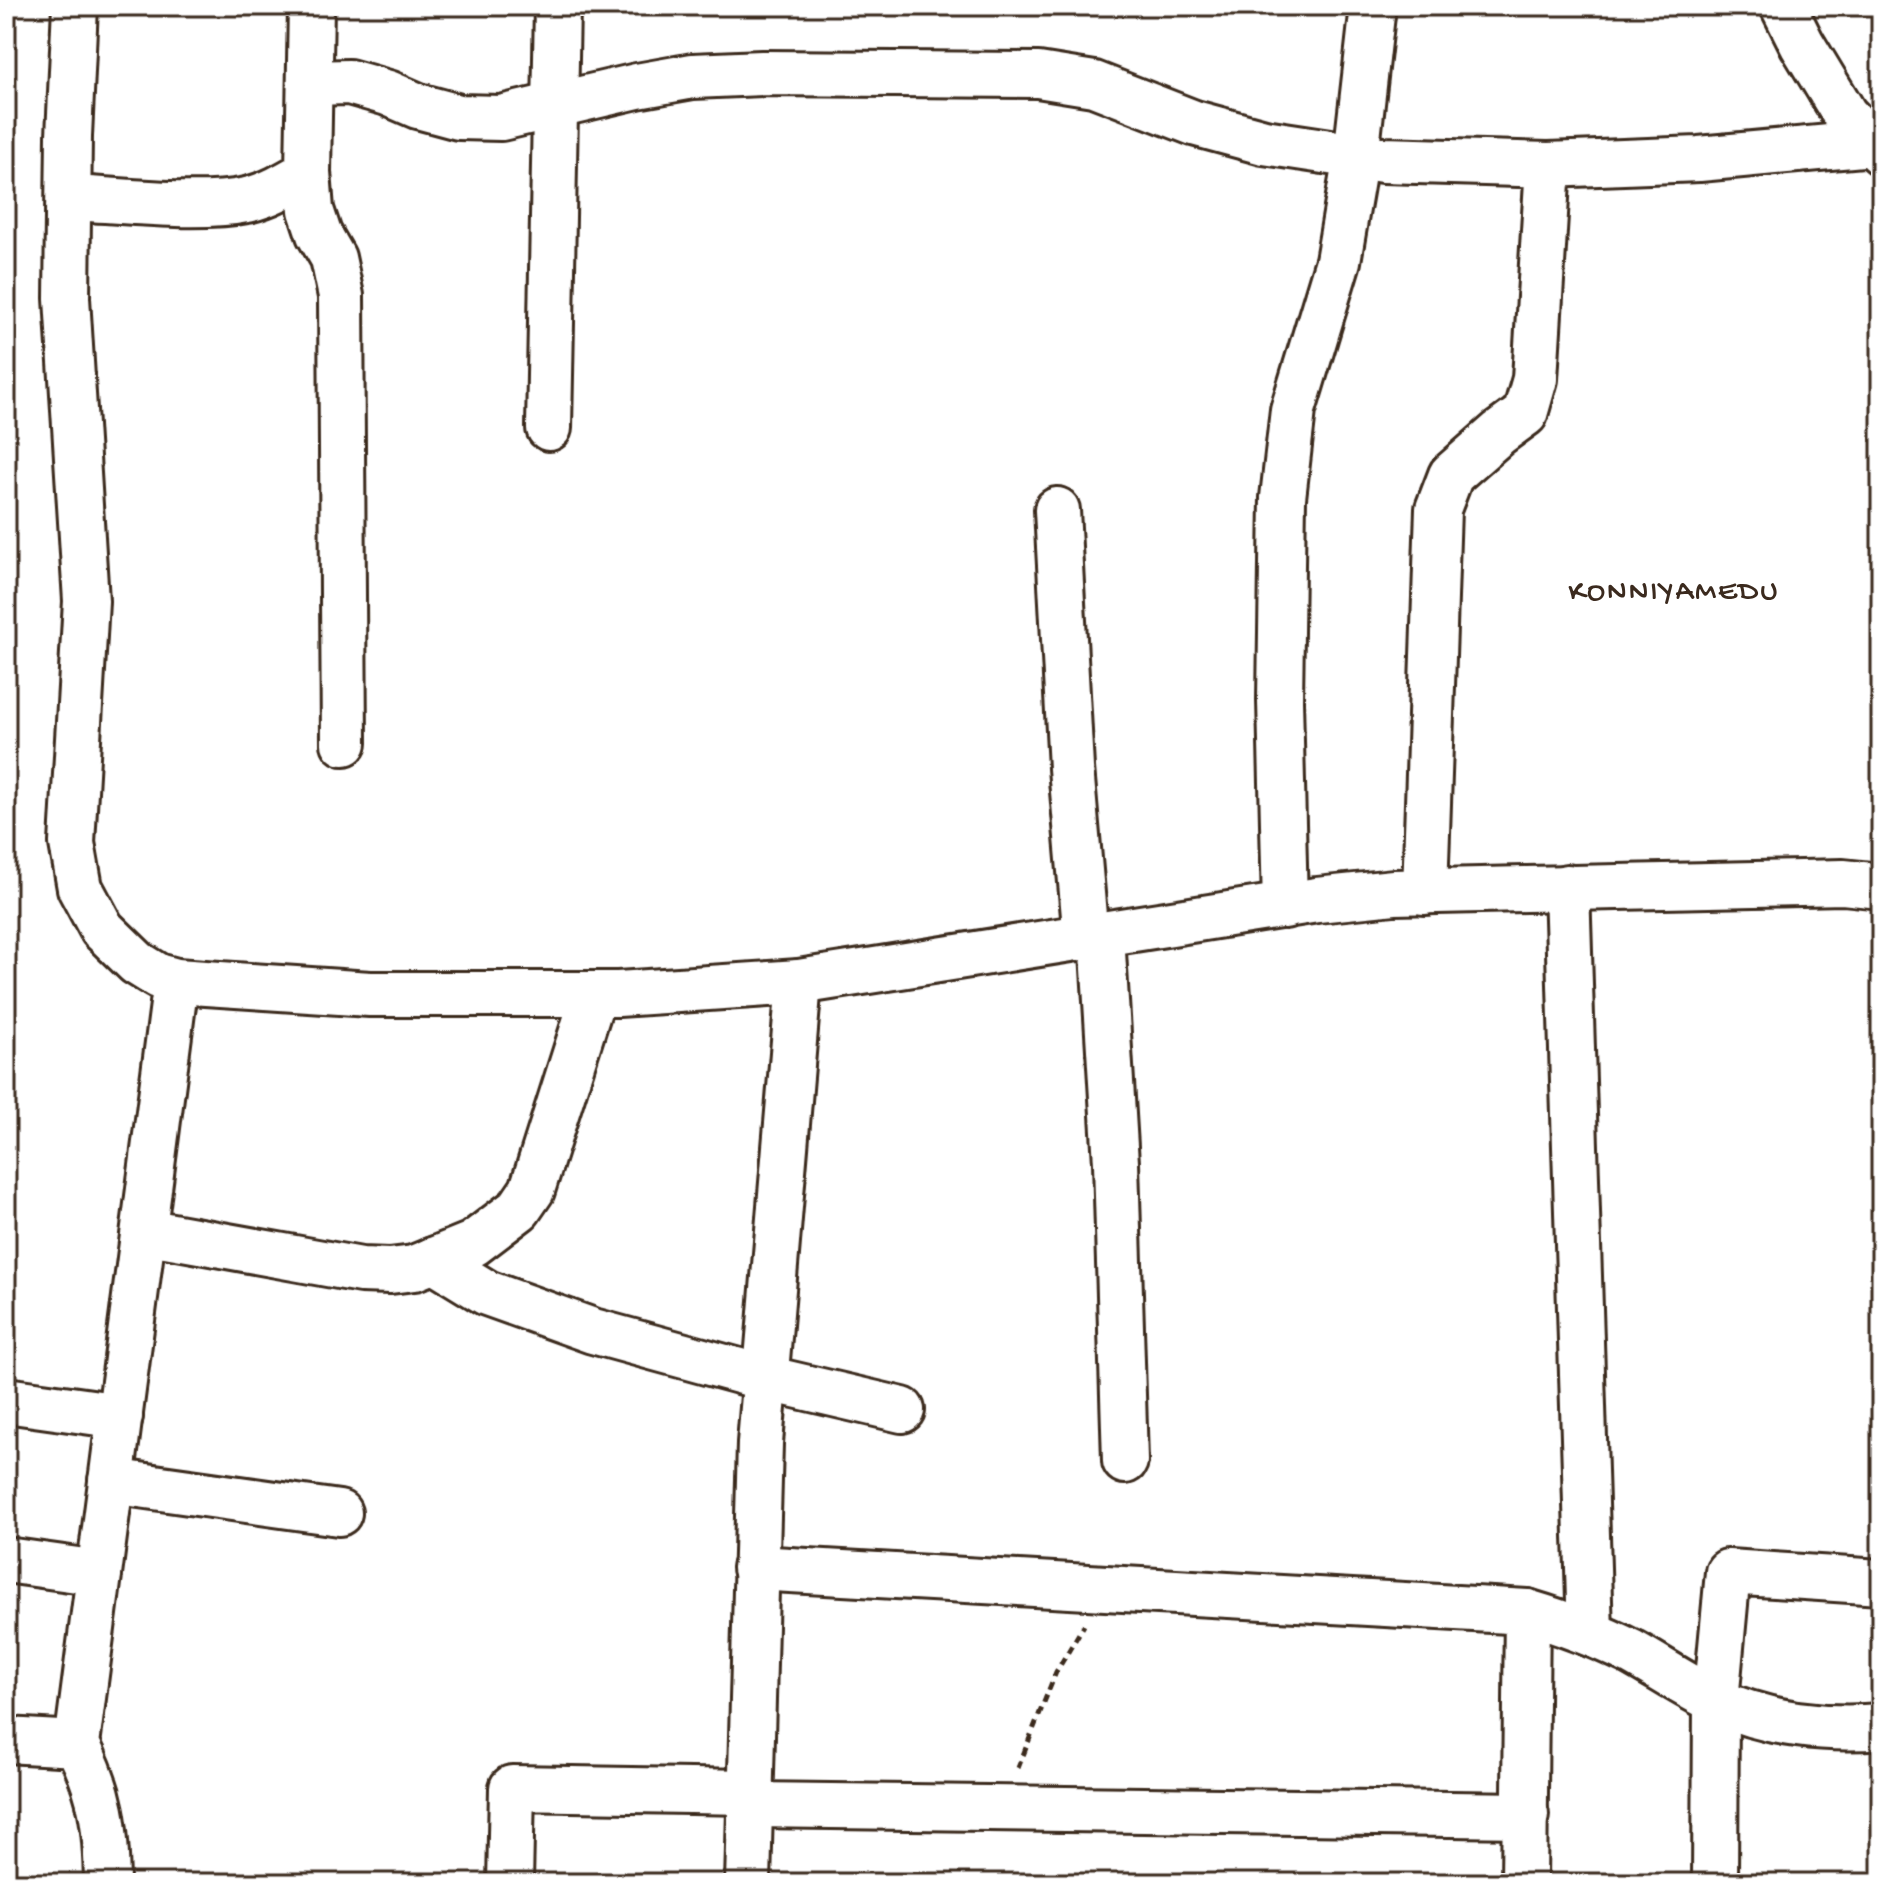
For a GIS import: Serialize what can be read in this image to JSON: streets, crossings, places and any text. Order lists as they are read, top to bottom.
{
  "districts": ["KONNIYAMEDU"]
}
